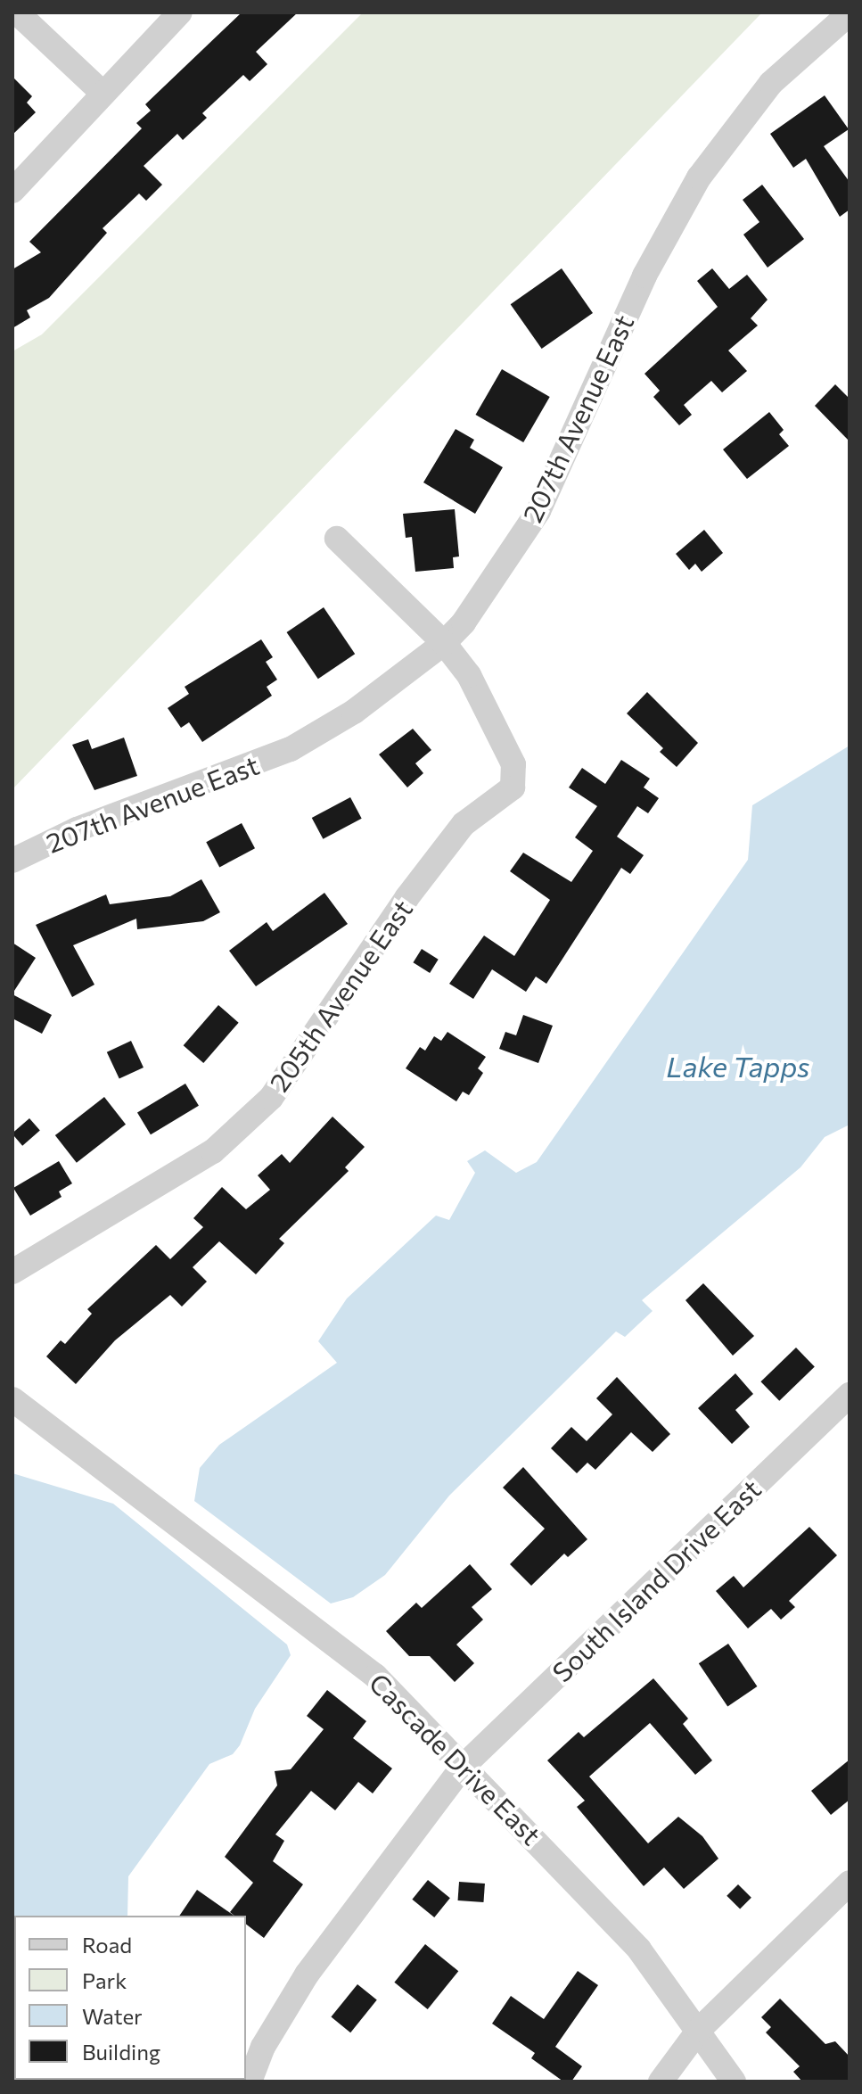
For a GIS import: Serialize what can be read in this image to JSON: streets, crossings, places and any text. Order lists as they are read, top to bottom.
{
  "streets": {
    "street": [
      "207th Avenue East",
      "205th Avenue East",
      "South Island Drive East",
      "Cascade Drive East"
    ]
  },
  "crossings": [
    ["207th Avenue East", "205th Avenue East"],
    ["South Island Drive East", "Cascade Drive East"]
  ],
  "water": ["Lake Tapps"],
  "legend": [
    "Road",
    "Park",
    "Water",
    "Building"
  ]
}
